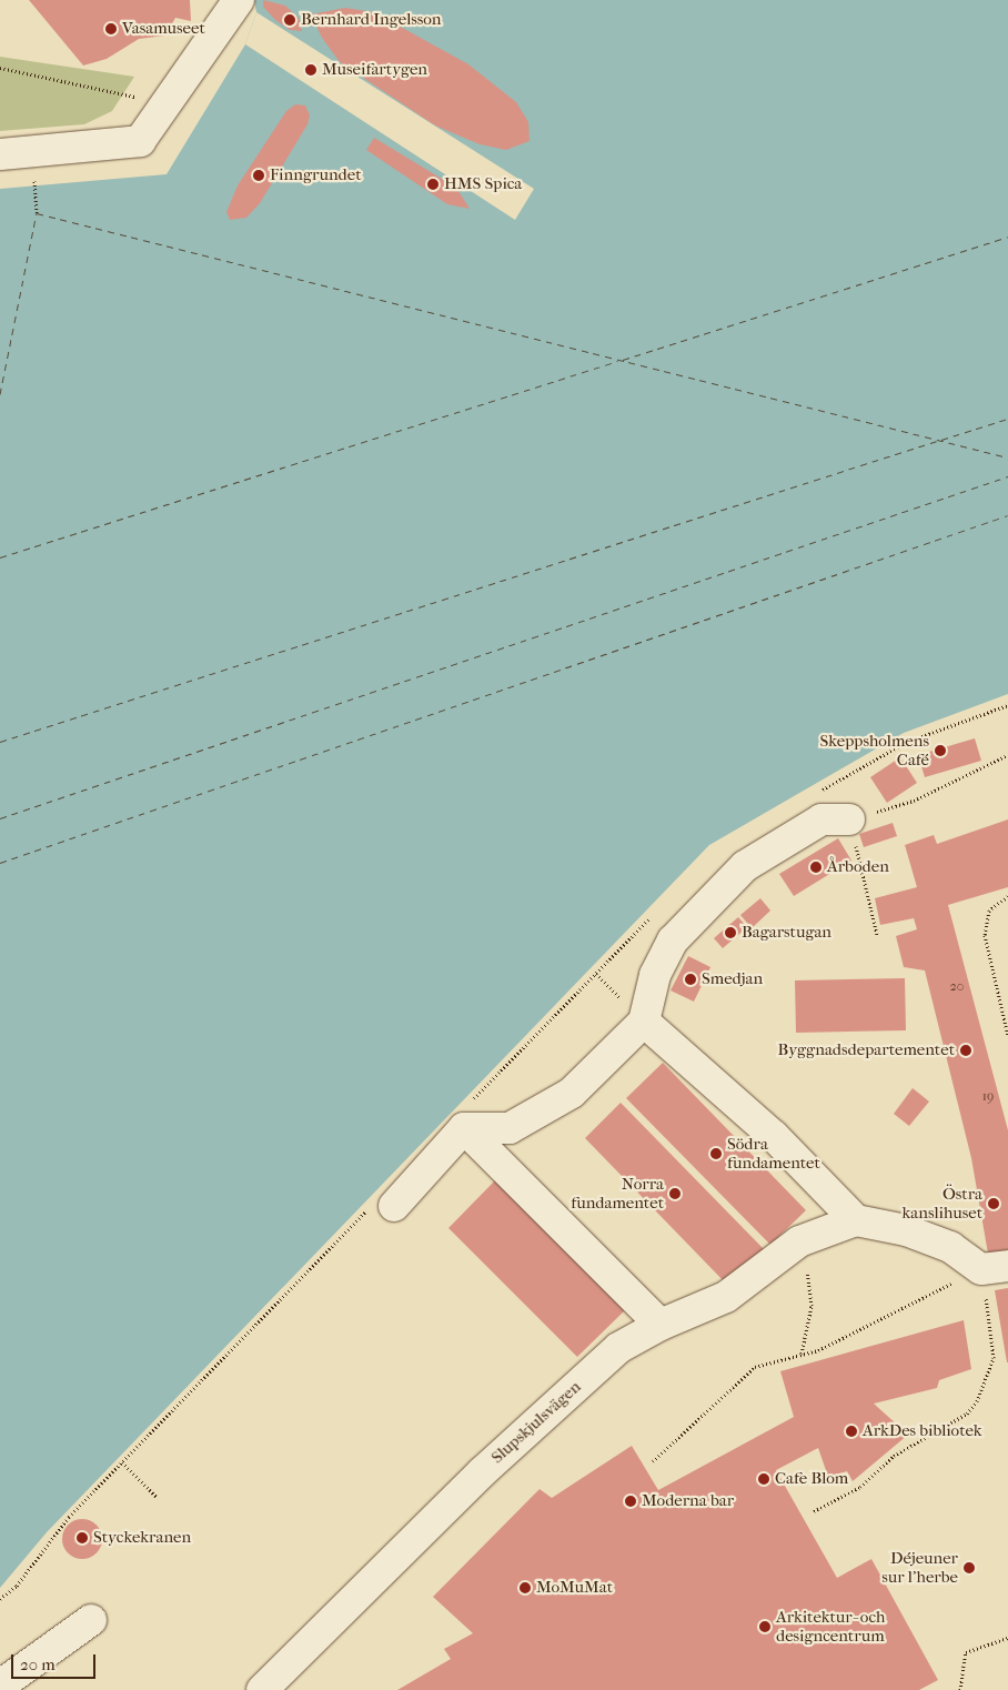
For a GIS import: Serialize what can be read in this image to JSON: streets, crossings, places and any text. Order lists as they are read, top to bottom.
{
  "streets": {
    "street": ["Slupskjulsvägen"]
  },
  "places": [
    "Bernhard Ingelsson",
    "Vasamuseet",
    "Museifartygen",
    "Finngrundet",
    "HMS Spica",
    "Skeppsholmens Café",
    "Årboden",
    "Bagarstugan",
    "Smedjan",
    "Byggnadsdepartementet",
    "Södra fundamentet",
    "Norra fundamentet",
    "Östra kanslihuset",
    "ArkDes bibliotek",
    "Cafe Blom",
    "Moderna bar",
    "Styckekranen",
    "Déjeuner sur l'herbe",
    "MoMuMat",
    "Arkitektur- och designcentrum"
  ],
  "house_numbers": ["20", "19"],
  "scale_bar": "20 m"
}
